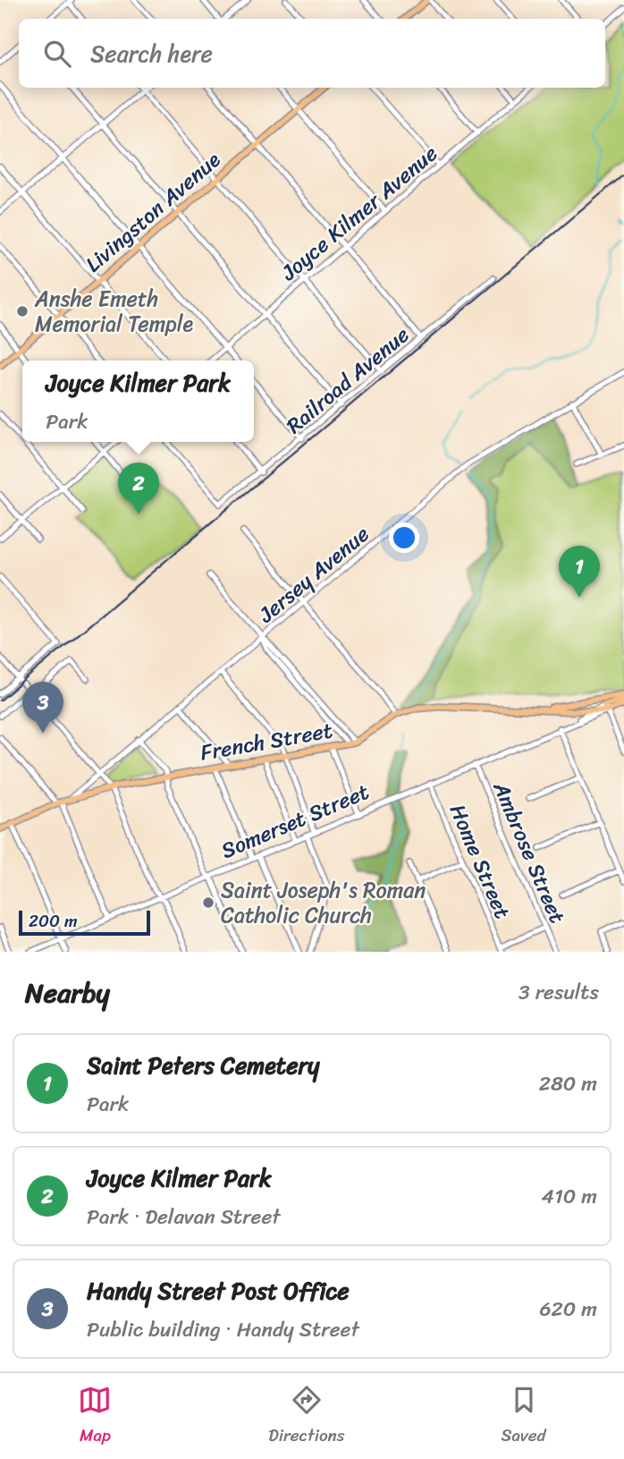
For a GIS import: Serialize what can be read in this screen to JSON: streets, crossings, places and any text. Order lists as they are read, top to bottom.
{
  "streets": {
    "main road": ["Livingston Avenue", "French Street", "Somerset Street"],
    "street": [
      "Joyce Kilmer Avenue",
      "Railroad Avenue",
      "Jersey Avenue",
      "Ambrose Street",
      "Home Street"
    ]
  },
  "crossings": [
    ["Jersey Avenue", "French Street"],
    ["French Street", "Somerset Street"],
    ["Somerset Street", "Ambrose Street"],
    ["Somerset Street", "Home Street"]
  ],
  "places": ["Anshe Emeth Memorial Temple", "Saint Joseph's Roman Catholic Church"],
  "scale_bar": "200 m",
  "page": {
    "search": "Search here",
    "popup": ["Joyce Kilmer Park", "Park"],
    "pins": ["2", "1", "3"],
    "scale": "200 m",
    "heading": ["Nearby", "3 results"],
    "list": [
      {
        "mark": "1",
        "name": "Saint Peters Cemetery",
        "note": "Park",
        "value": "280 m"
      },
      {
        "mark": "2",
        "name": "Joyce Kilmer Park",
        "note": "Park · Delavan Street",
        "value": "410 m"
      },
      {
        "mark": "3",
        "name": "Handy Street Post Office",
        "note": "Public building · Handy Street",
        "value": "620 m"
      }
    ],
    "nav": ["Map", "Directions", "Saved"]
  }
}
